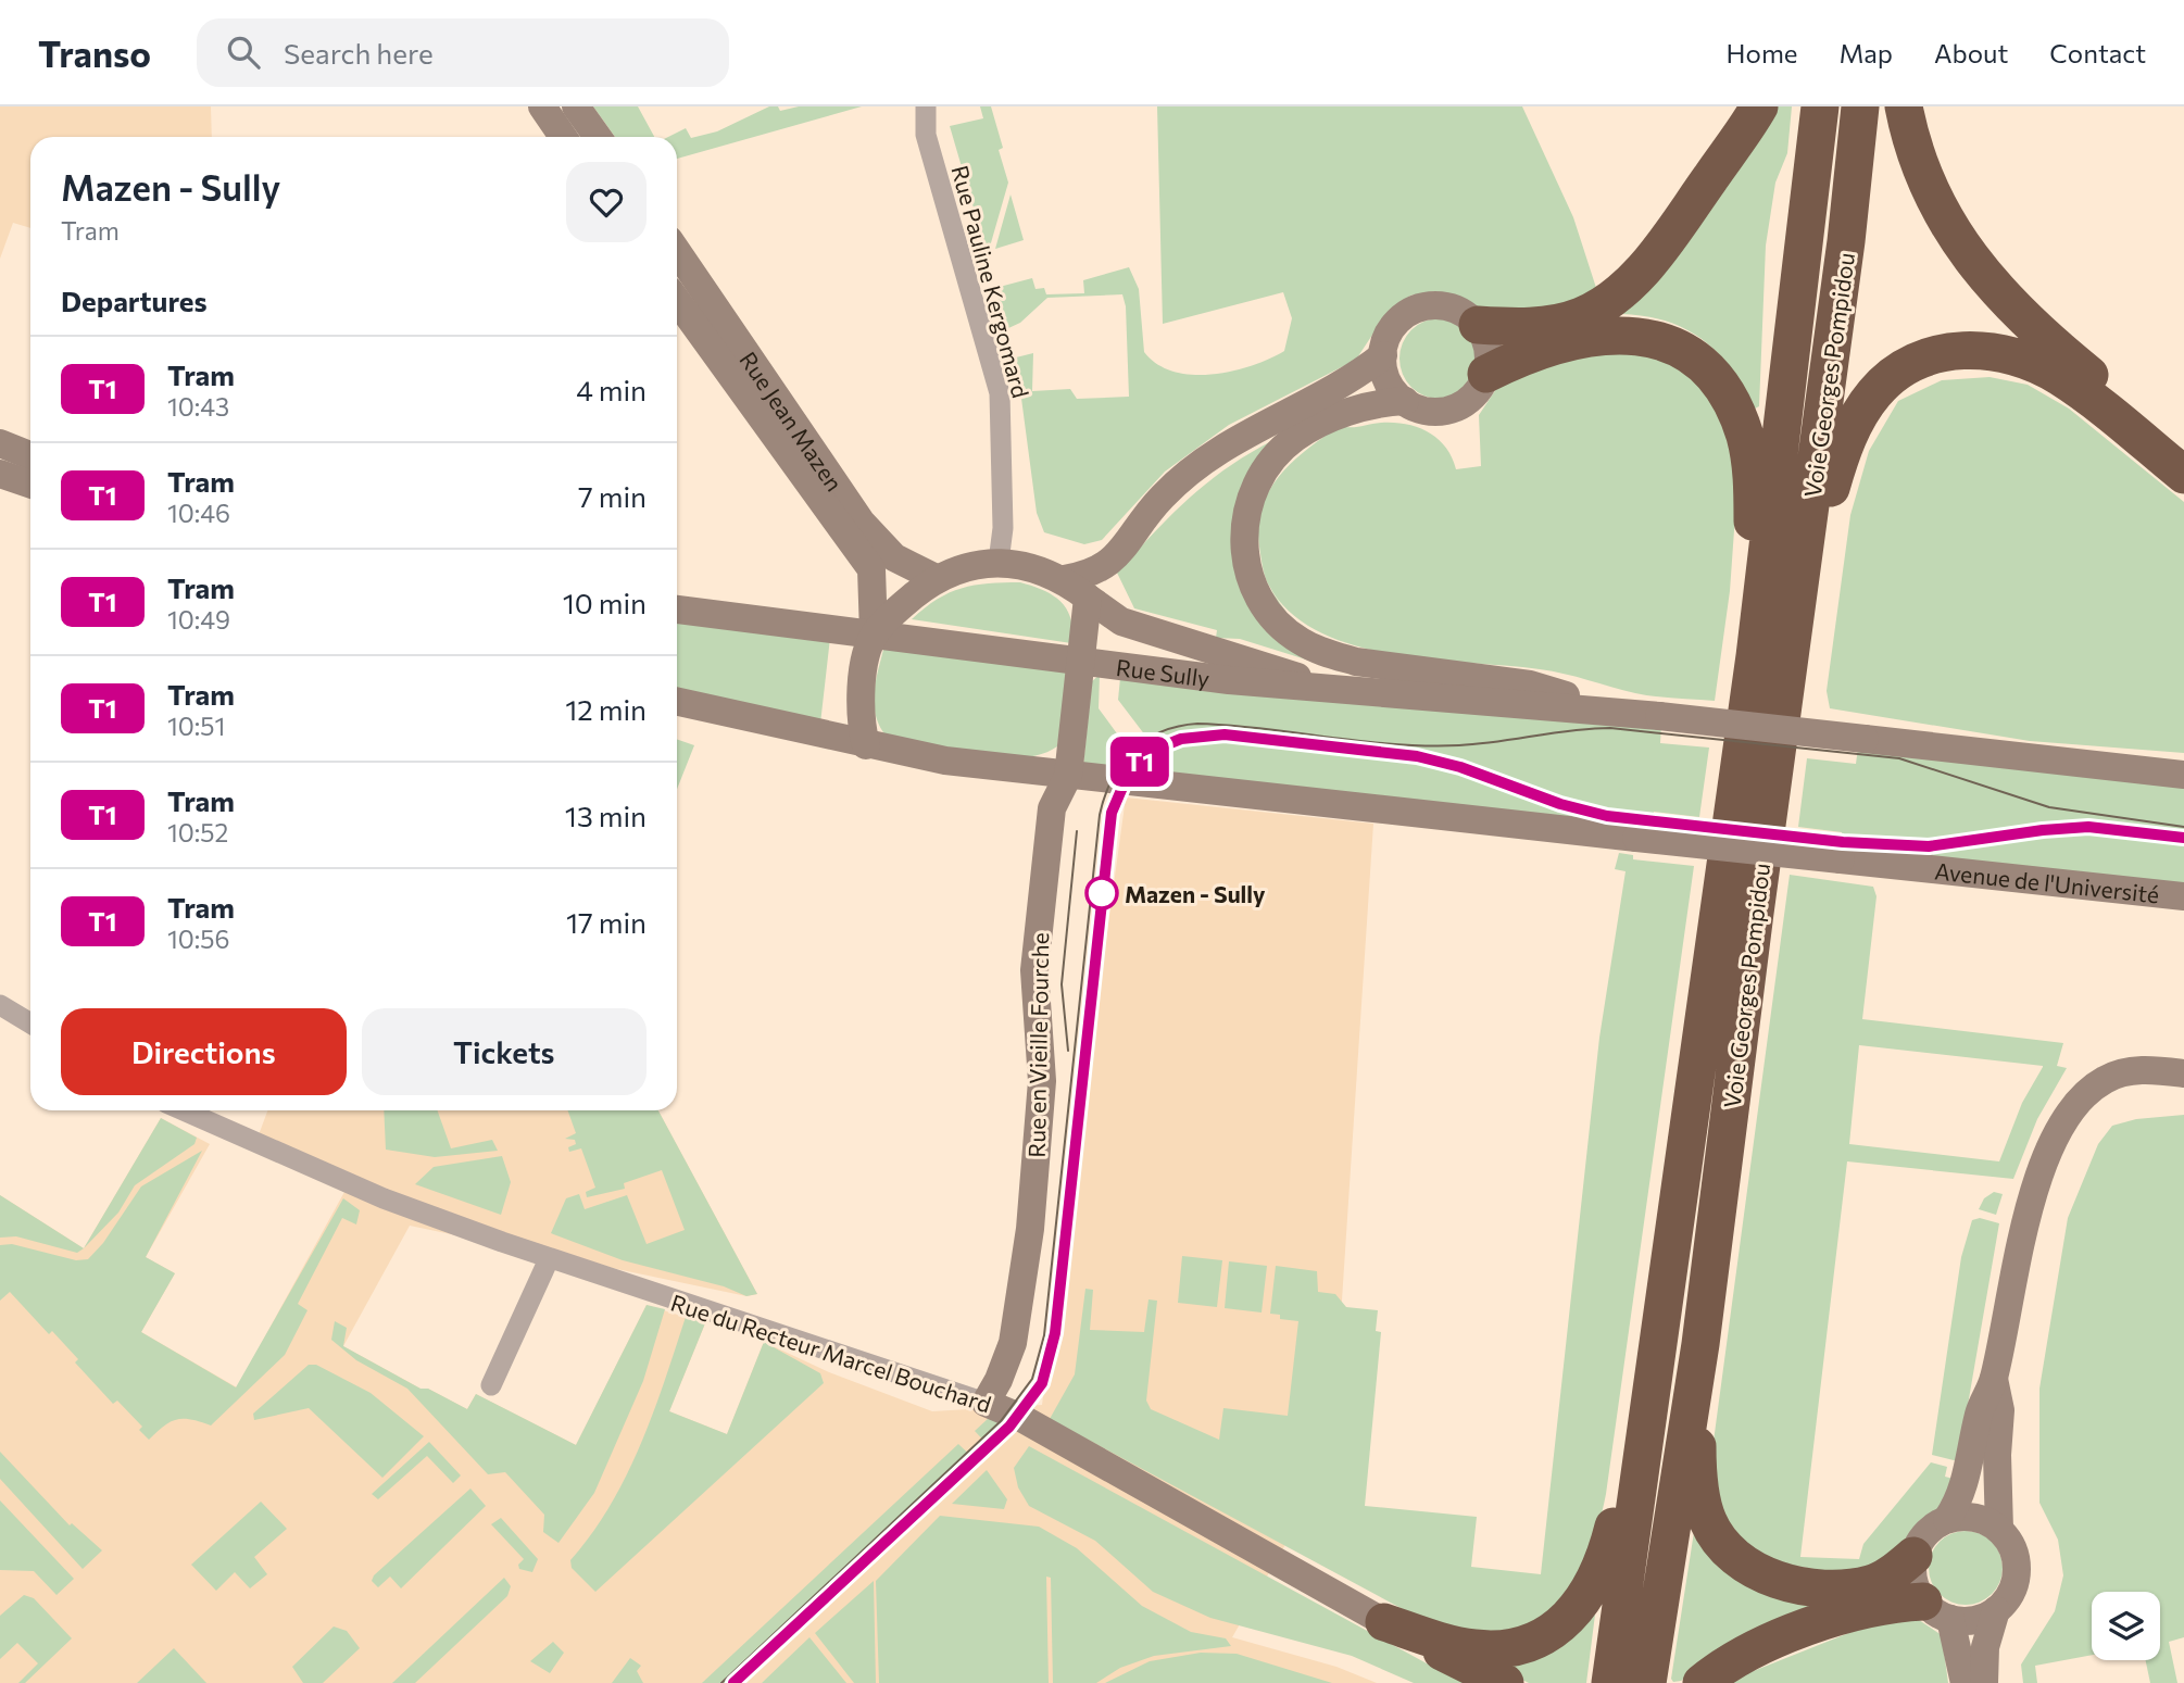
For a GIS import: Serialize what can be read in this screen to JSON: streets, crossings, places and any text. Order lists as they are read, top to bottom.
{
  "streets": {
    "highway": ["Voie Georges Pompidou"],
    "main road": [
      "Rue Jean Mazen",
      "Rue Sully",
      "Avenue de l'Université",
      "Rue en Vieille Fourche",
      "Rue du Recteur Marcel Bouchard"
    ],
    "street": ["Rue Pauline Kergomard"]
  },
  "crossings": [
    ["Rue Jean Mazen", "Rue Sully"],
    ["Rue Sully", "Rue en Vieille Fourche"],
    ["Avenue de l'Université", "Rue en Vieille Fourche"],
    ["Rue en Vieille Fourche", "Rue du Recteur Marcel Bouchard"]
  ],
  "places": ["Mazen - Sully"],
  "lines": ["tram line T1"],
  "page": {
    "header": "Transo",
    "search": "Search here",
    "nav": [
      "Home",
      "Map",
      "About",
      "Contact"
    ],
    "on_map": "T1",
    "heading": [
      ["Mazen - Sully", "Tram"],
      "Departures"
    ],
    "list": [
      {
        "mark": "T1",
        "name": "Tram",
        "note": "10:43",
        "value": "4 min"
      },
      {
        "mark": "T1",
        "name": "Tram",
        "note": "10:46",
        "value": "7 min"
      },
      {
        "mark": "T1",
        "name": "Tram",
        "note": "10:49",
        "value": "10 min"
      },
      {
        "mark": "T1",
        "name": "Tram",
        "note": "10:51",
        "value": "12 min"
      },
      {
        "mark": "T1",
        "name": "Tram",
        "note": "10:52",
        "value": "13 min"
      },
      {
        "mark": "T1",
        "name": "Tram",
        "note": "10:56",
        "value": "17 min"
      }
    ],
    "buttons": ["Directions", "Tickets"]
  }
}
